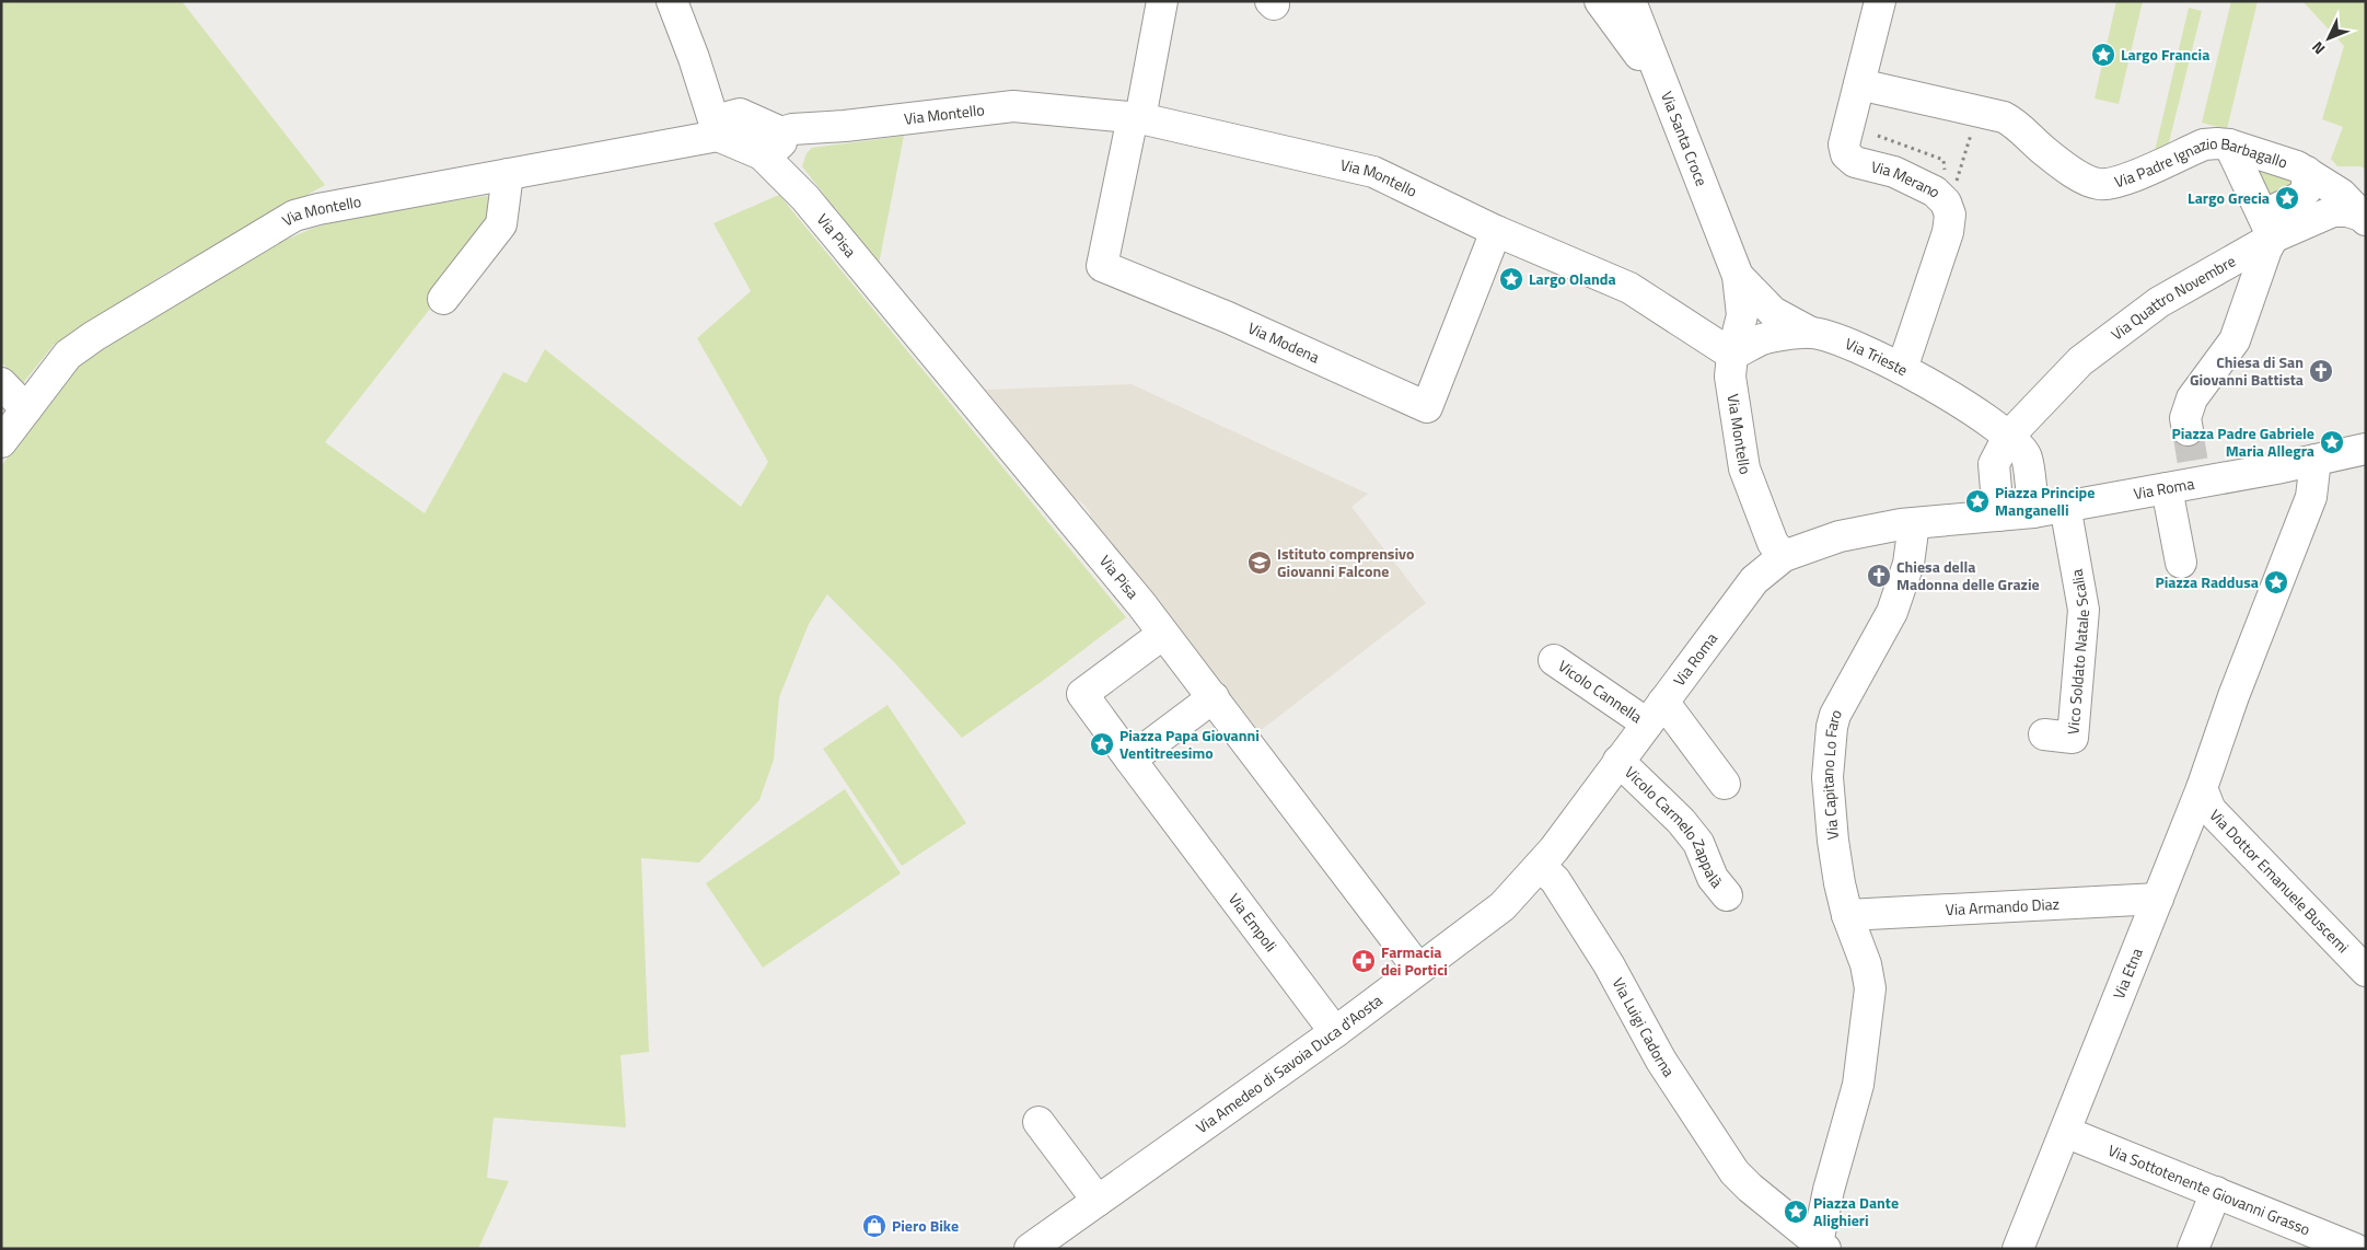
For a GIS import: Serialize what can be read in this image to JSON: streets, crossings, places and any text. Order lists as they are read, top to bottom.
{
  "streets": {
    "street": [
      "Via Montello",
      "Via Santa Croce",
      "Via Padre Ignazio Barbagallo",
      "Via Merano",
      "Via Pisa",
      "Via Quattro Novembre",
      "Via Modena",
      "Via Trieste",
      "Via Roma",
      "Vico Soldato Natale Scalia",
      "Vicolo Cannella",
      "Via Capitano Lo Faro",
      "Vicolo Carmelo Zappalà",
      "Via Dottor Emanuele Buscemi",
      "Via Armando Diaz",
      "Via Empoli",
      "Via Etna",
      "Via Luigi Cadorna",
      "Via Amedeo di Savoia Duca d'Aosta",
      "Via Sottotenente Giovanni Grasso"
    ]
  },
  "crossings": [
    ["Via Montello", "Via Pisa"],
    ["Via Montello", "Via Modena"],
    ["Via Montello", "Via Trieste"],
    ["Via Montello", "Via Roma"],
    ["Via Padre Ignazio Barbagallo", "Via Merano"],
    ["Via Padre Ignazio Barbagallo", "Via Quattro Novembre"],
    ["Via Merano", "Via Trieste"],
    ["Via Pisa", "Via Empoli"],
    ["Via Pisa", "Via Amedeo di Savoia Duca d'Aosta"],
    ["Via Quattro Novembre", "Via Trieste"],
    ["Via Quattro Novembre", "Via Roma"],
    ["Via Trieste", "Via Roma"],
    ["Via Trieste", "Vico Soldato Natale Scalia"],
    ["Via Roma", "Vico Soldato Natale Scalia"],
    ["Via Roma", "Vicolo Cannella"],
    ["Via Roma", "Via Capitano Lo Faro"],
    ["Via Roma", "Vicolo Carmelo Zappalà"],
    ["Via Roma", "Via Etna"],
    ["Via Roma", "Via Luigi Cadorna"],
    ["Via Roma", "Via Amedeo di Savoia Duca d'Aosta"],
    ["Via Capitano Lo Faro", "Via Armando Diaz"],
    ["Via Capitano Lo Faro", "Via Luigi Cadorna"],
    ["Via Dottor Emanuele Buscemi", "Via Etna"],
    ["Via Armando Diaz", "Via Etna"],
    ["Via Empoli", "Via Amedeo di Savoia Duca d'Aosta"],
    ["Via Etna", "Via Sottotenente Giovanni Grasso"],
    ["Via Luigi Cadorna", "Via Amedeo di Savoia Duca d'Aosta"]
  ],
  "places": {
    "place": [
      "Largo Francia",
      "Largo Grecia",
      "Largo Olanda",
      "Piazza Padre Gabriele Maria Allegra",
      "Piazza Principe Manganelli",
      "Piazza Raddusa",
      "Piazza Papa Giovanni Ventitreesimo",
      "Piazza Dante Alighieri"
    ],
    "church": ["Chiesa di San Giovanni Battista", "Chiesa della Madonna delle Grazie"],
    "school or university": ["Istituto comprensivo Giovanni Falcone"],
    "pharmacy": ["Farmacia dei Portici"],
    "shop": ["Piero Bike"]
  },
  "north": "bottom left"
}
